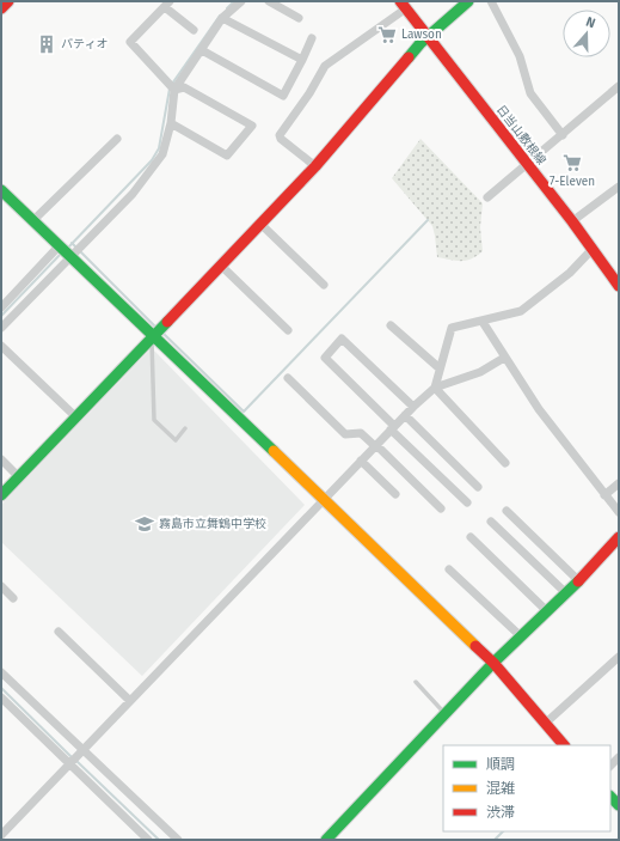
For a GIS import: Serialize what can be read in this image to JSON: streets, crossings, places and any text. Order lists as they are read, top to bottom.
{
  "streets": {
    "street": ["日当山敷根線"]
  },
  "places": {
    "supermarket": ["Lawson", "7-Eleven"],
    "building": ["パティオ"],
    "school or university": ["霧島市立舞鶴中学校"]
  },
  "legend": ["順調", "混雑", "渋滞"],
  "north": "top"
}
